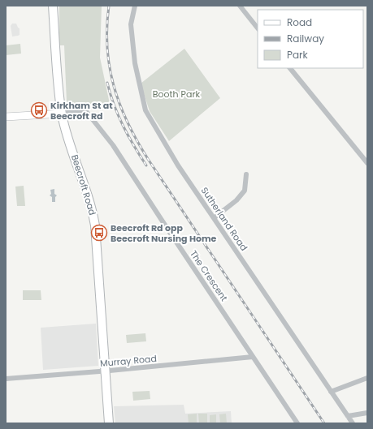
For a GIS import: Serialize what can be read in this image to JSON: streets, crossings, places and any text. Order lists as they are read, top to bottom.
{
  "streets": {
    "main road": ["Beecroft Road"],
    "street": ["Sutherland Road", "The Crescent", "Murray Road"]
  },
  "crossings": [
    ["Beecroft Road", "The Crescent"],
    ["Beecroft Road", "Murray Road"],
    ["The Crescent", "Murray Road"]
  ],
  "parks": ["Booth Park"],
  "places": {
    "bus stop": ["Kirkham St at Beecroft Rd", "Beecroft Rd opp Beecroft Nursing Home"]
  },
  "legend": ["Road", "Railway", "Park"]
}
